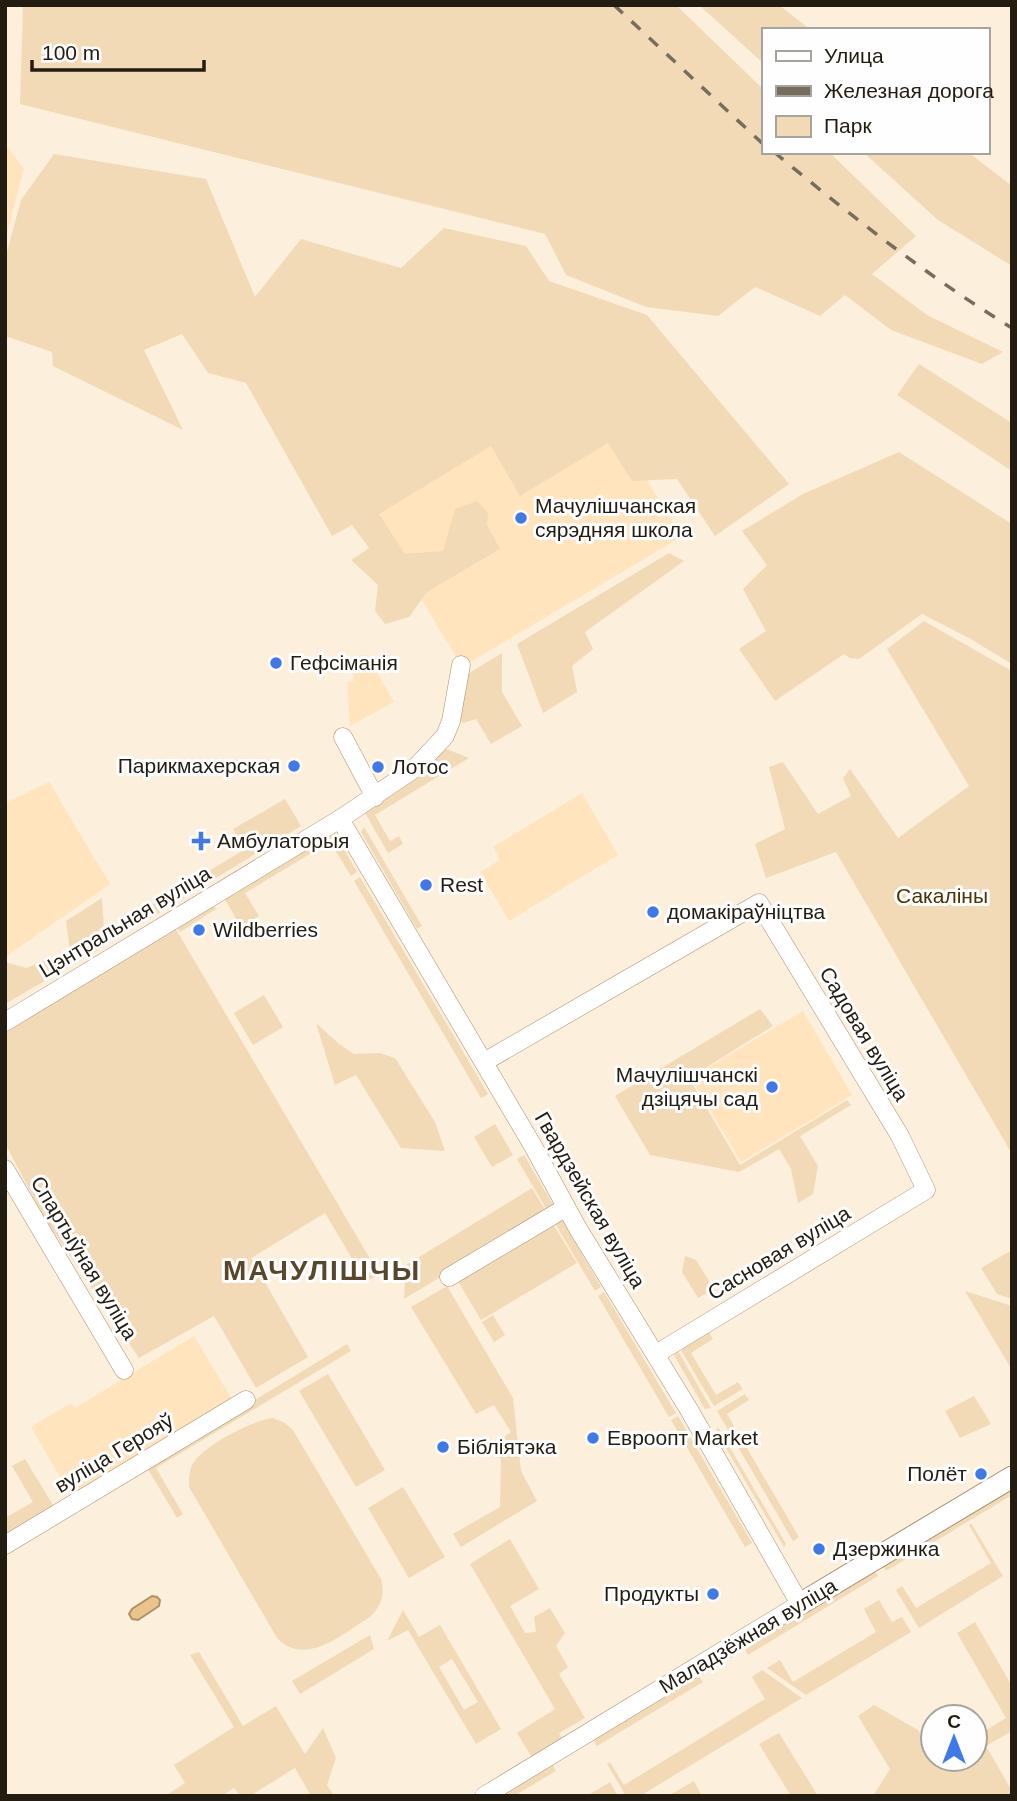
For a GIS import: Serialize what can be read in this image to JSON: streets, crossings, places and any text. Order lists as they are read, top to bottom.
{
  "streets": {
    "main road": ["Маладзёжная вуліца"],
    "street": [
      "Цэнтральная вуліца",
      "Садовая вуліца",
      "Гвардзейская вуліца",
      "Сасновая вуліца",
      "Спартыўная вуліца",
      "вуліца Герояў"
    ]
  },
  "crossings": [
    ["Цэнтральная вуліца", "Гвардзейская вуліца"],
    ["Садовая вуліца", "Гвардзейская вуліца"],
    ["Садовая вуліца", "Сасновая вуліца"],
    ["Гвардзейская вуліца", "Сасновая вуліца"],
    ["Гвардзейская вуліца", "Маладзёжная вуліца"]
  ],
  "districts": ["МАЧУЛІШЧЫ"],
  "parks": ["Сакаліны"],
  "places": {
    "other": [
      "Мачулішчанская сярэдняя школа",
      "Гефсіманія",
      "Парикмахерская",
      "Лотос",
      "Rest",
      "домакіраўніцтва",
      "Wildberries",
      "Мачулішчанскі дзіцячы сад",
      "Евроопт Market",
      "Бібліятэка",
      "Полёт",
      "Дзержинка",
      "Продукты"
    ],
    "health": ["Амбулаторыя"]
  },
  "legend": ["Улица", "Железная дорога", "Парк"],
  "scale_bar": "100 m",
  "north": "top"
}
